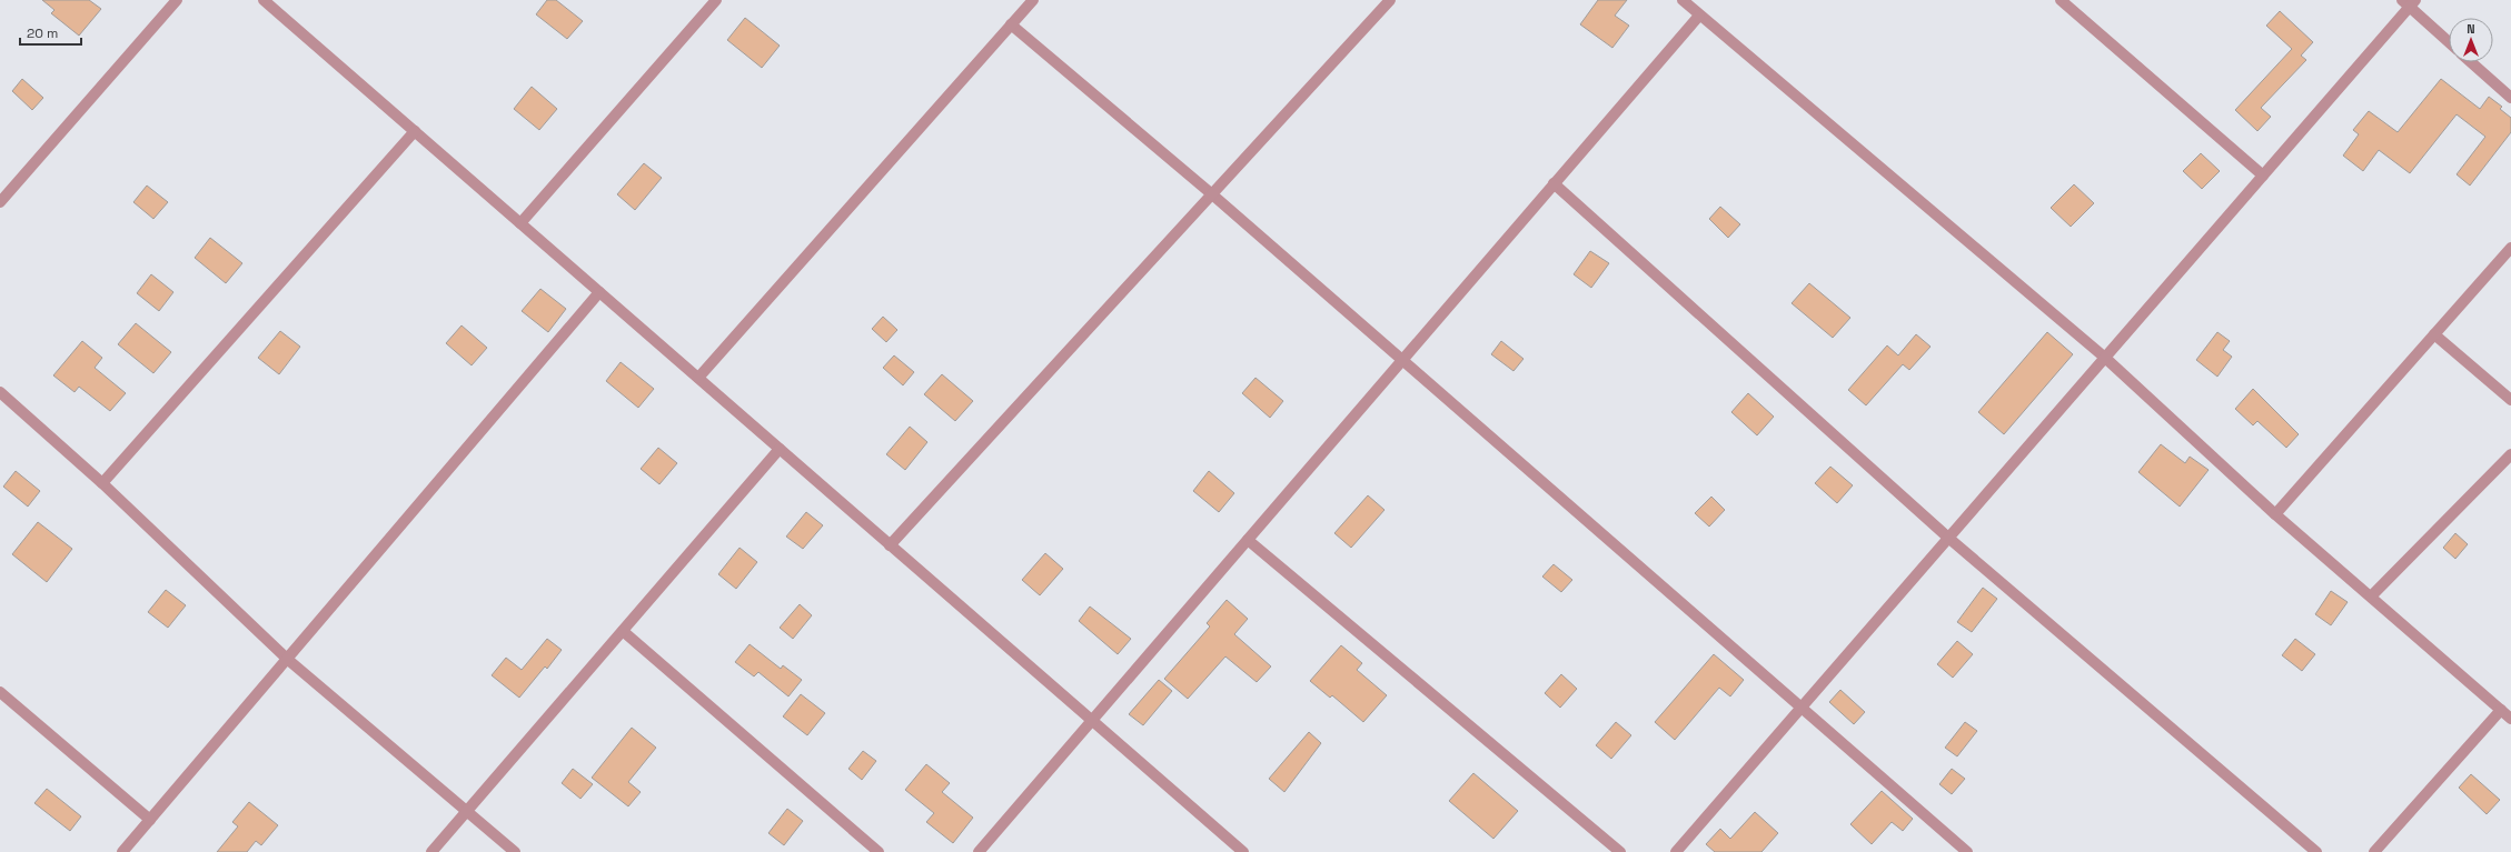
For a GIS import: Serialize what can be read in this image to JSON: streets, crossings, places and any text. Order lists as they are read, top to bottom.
{
  "scale_bar": "20 m",
  "north": "top"
}
